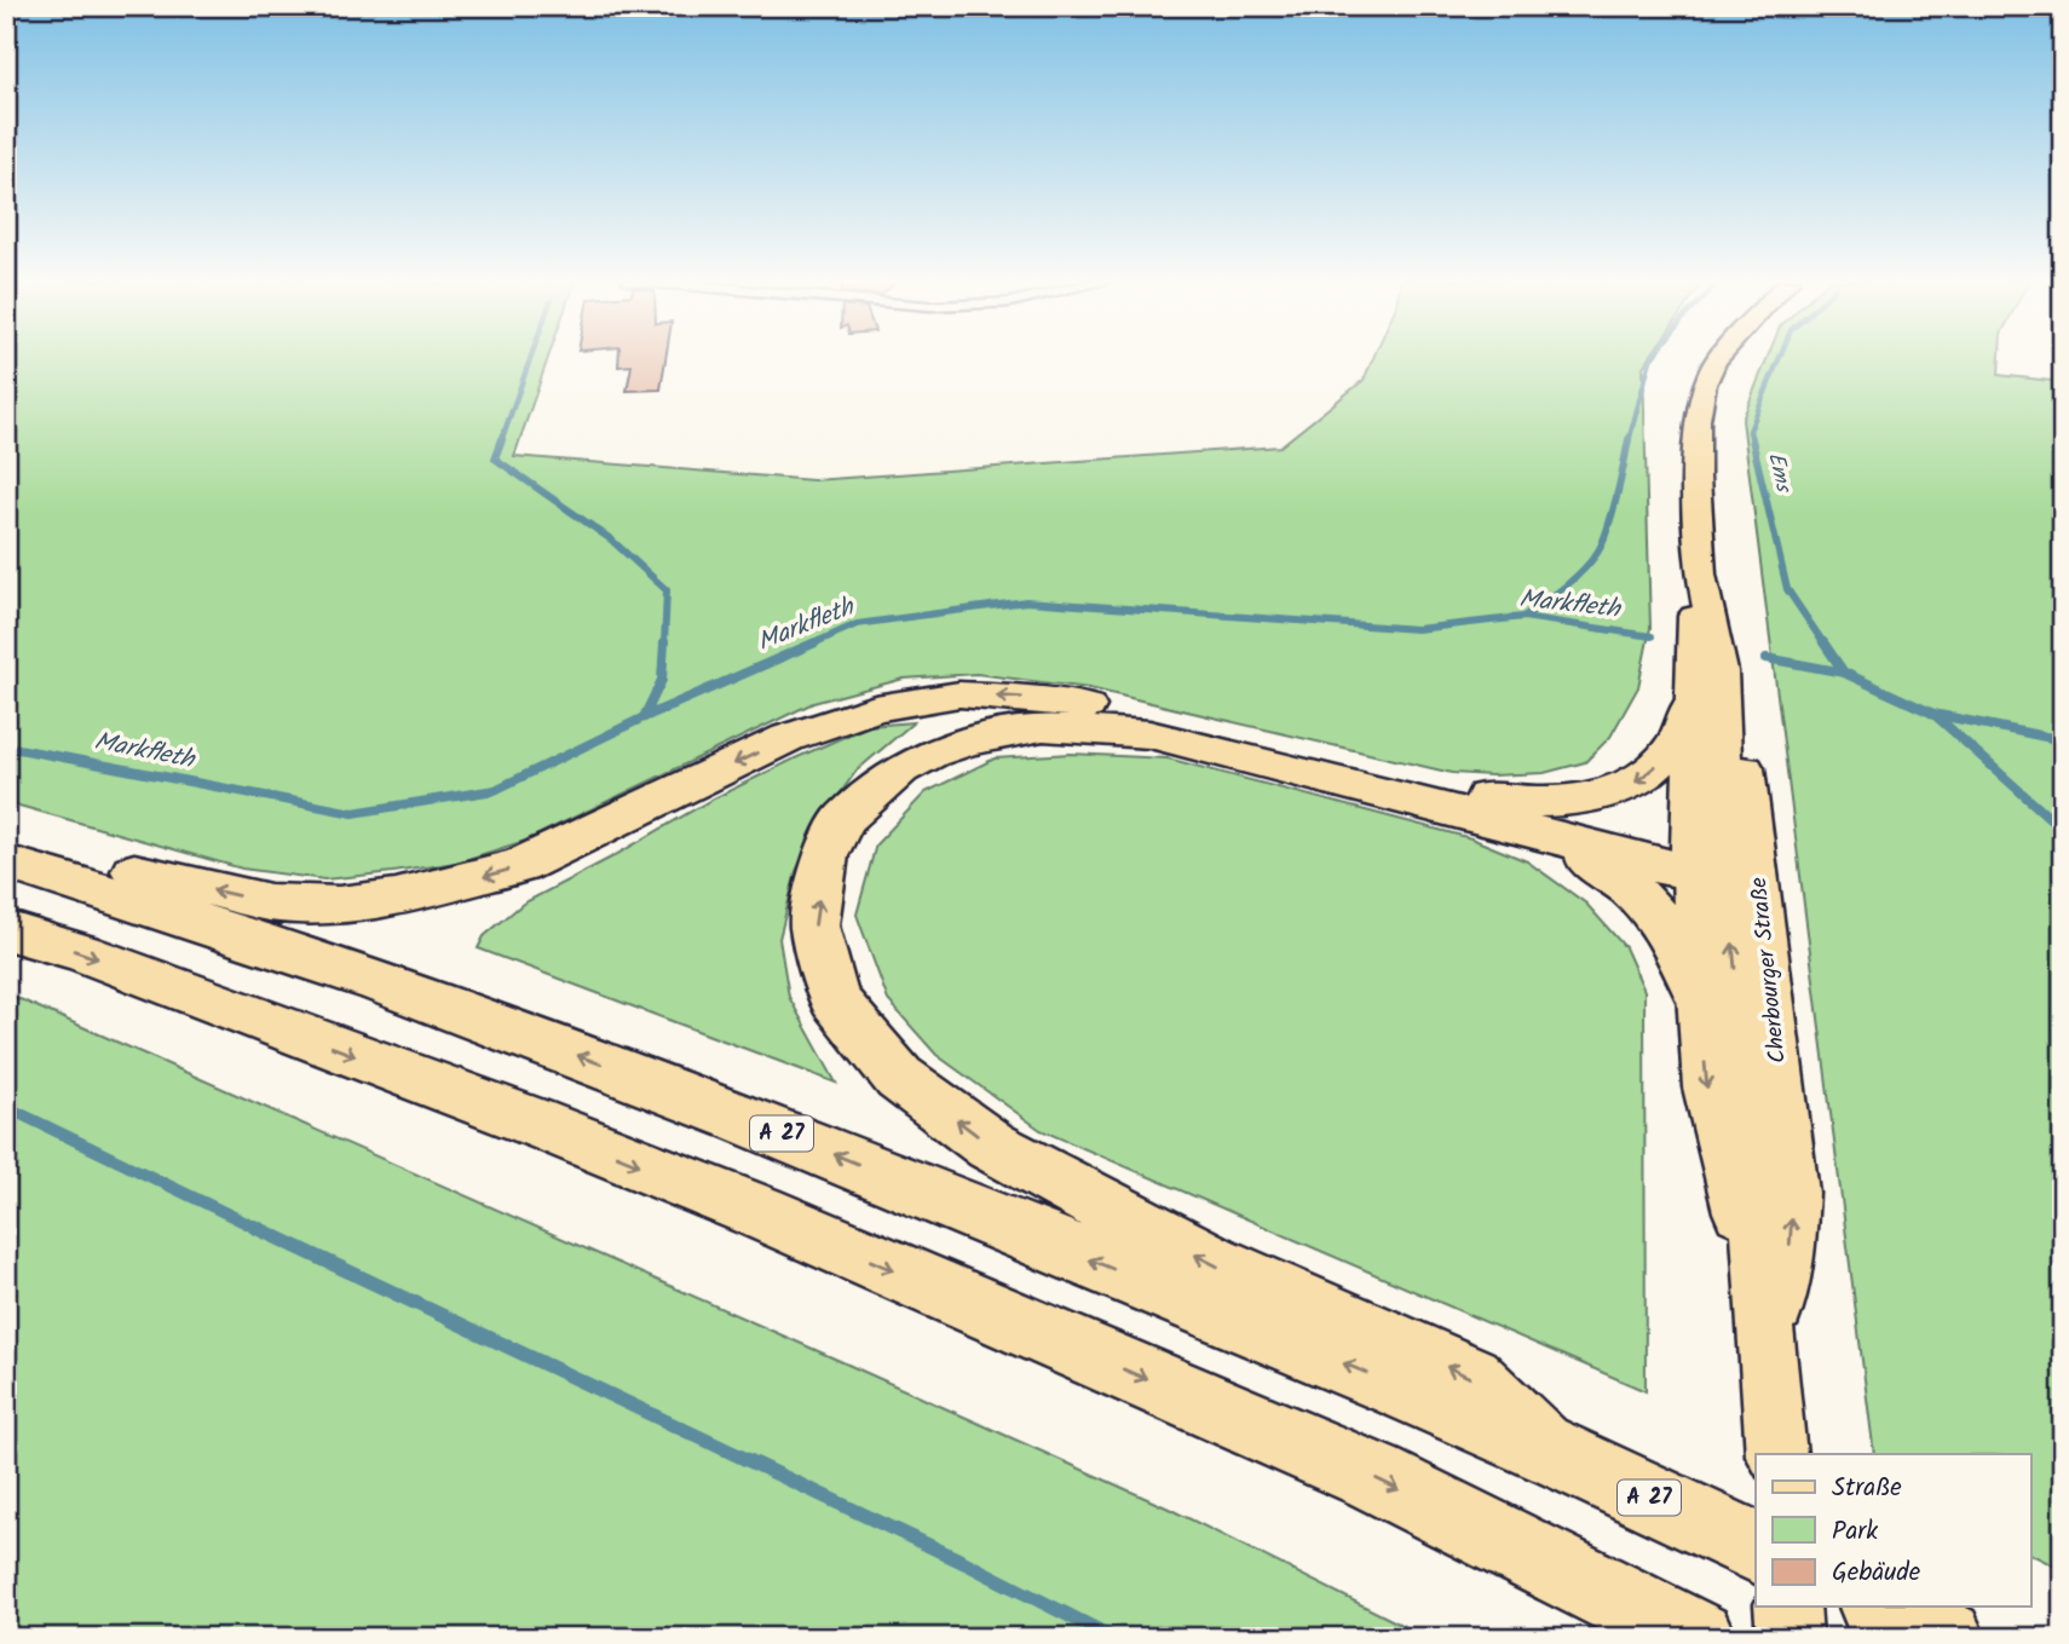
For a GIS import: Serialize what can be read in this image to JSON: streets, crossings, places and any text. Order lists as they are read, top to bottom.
{
  "streets": {
    "highway": ["A 27"],
    "main road": ["Cherbourger Straße"]
  },
  "water": ["Ems", "Markfleth"],
  "legend": ["Straße", "Park", "Gebäude"]
}
